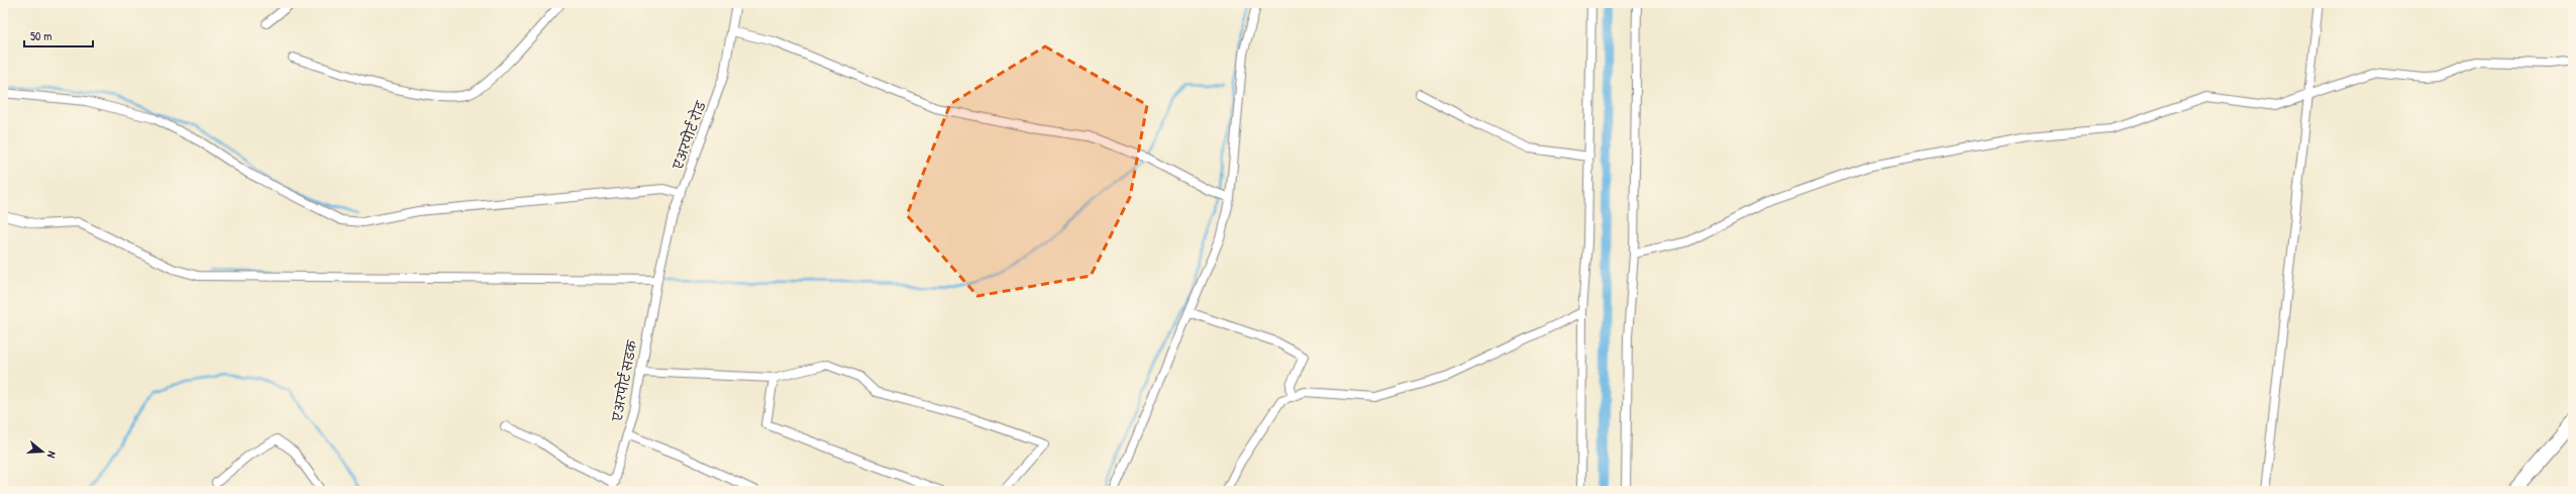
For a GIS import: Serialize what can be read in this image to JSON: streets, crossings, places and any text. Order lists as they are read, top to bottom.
{
  "streets": {
    "street": ["एअरपोर्ट रोड", "एअरपोर्ट सडक"]
  },
  "crossings": [
    ["एअरपोर्ट रोड", "एअरपोर्ट सडक"]
  ],
  "scale_bar": "50 m",
  "north": "right"
}
